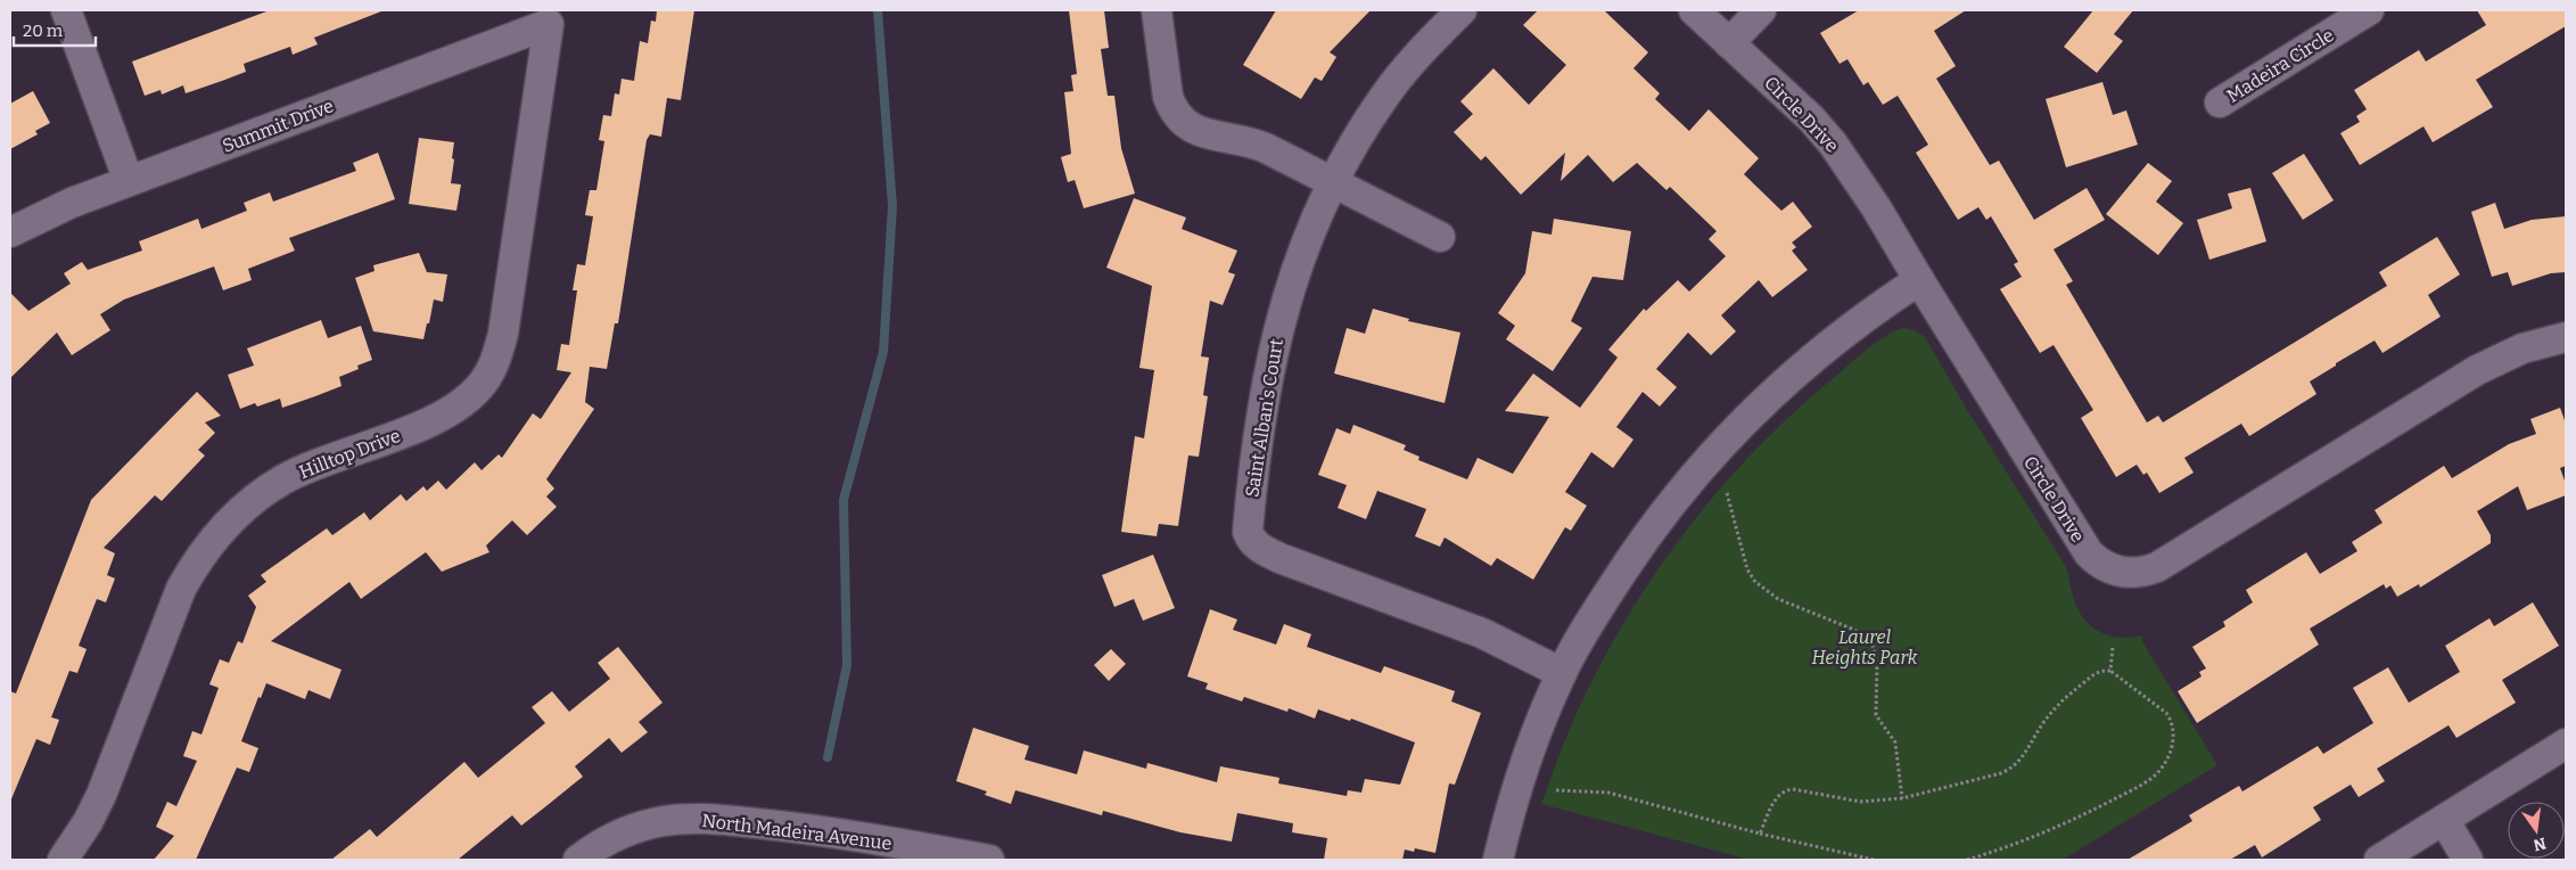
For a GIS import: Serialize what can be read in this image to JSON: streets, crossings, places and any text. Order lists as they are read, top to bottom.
{
  "streets": {
    "street": [
      "Madeira Circle",
      "Circle Drive",
      "Summit Drive",
      "Saint Alban's Court",
      "Hilltop Drive",
      "North Madeira Avenue"
    ]
  },
  "crossings": [
    ["Summit Drive", "Hilltop Drive"]
  ],
  "parks": ["Laurel Heights Park"],
  "scale_bar": "20 m",
  "north": "bottom"
}
